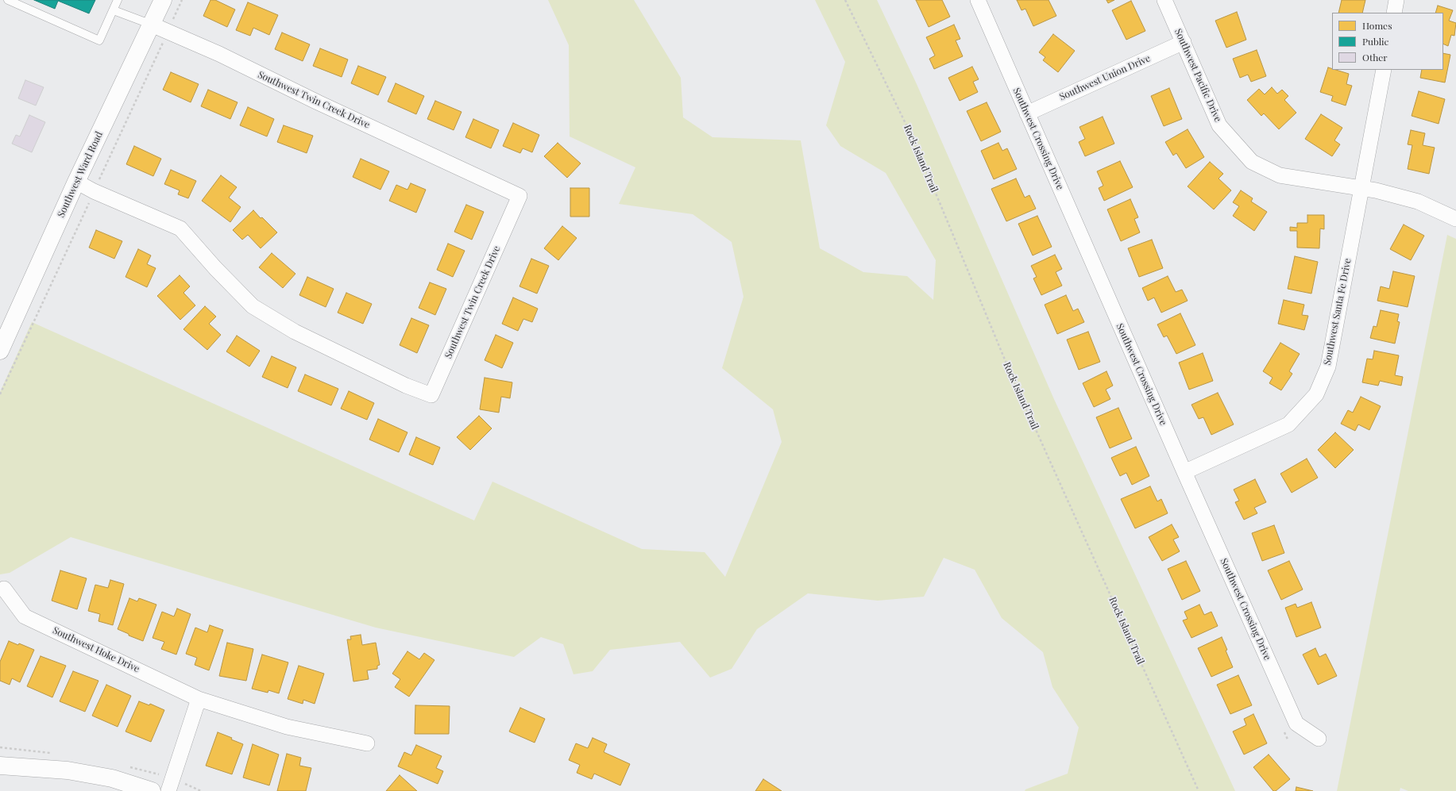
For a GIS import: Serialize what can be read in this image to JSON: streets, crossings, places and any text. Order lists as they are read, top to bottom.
{
  "streets": {
    "main road": ["Southwest Ward Road"],
    "street": [
      "Southwest Pacific Drive",
      "Southwest Union Drive",
      "Southwest Twin Creek Drive",
      "Southwest Crossing Drive",
      "Southwest Santa Fe Drive",
      "Southwest Hoke Drive"
    ],
    "path": ["Rock Island Trail"]
  },
  "crossings": [
    ["Southwest Pacific Drive", "Southwest Union Drive"],
    ["Southwest Pacific Drive", "Southwest Santa Fe Drive"],
    ["Southwest Union Drive", "Southwest Crossing Drive"],
    ["Southwest Twin Creek Drive", "Southwest Ward Road"],
    ["Southwest Crossing Drive", "Southwest Santa Fe Drive"]
  ],
  "legend": ["Homes", "Public", "Other"]
}
